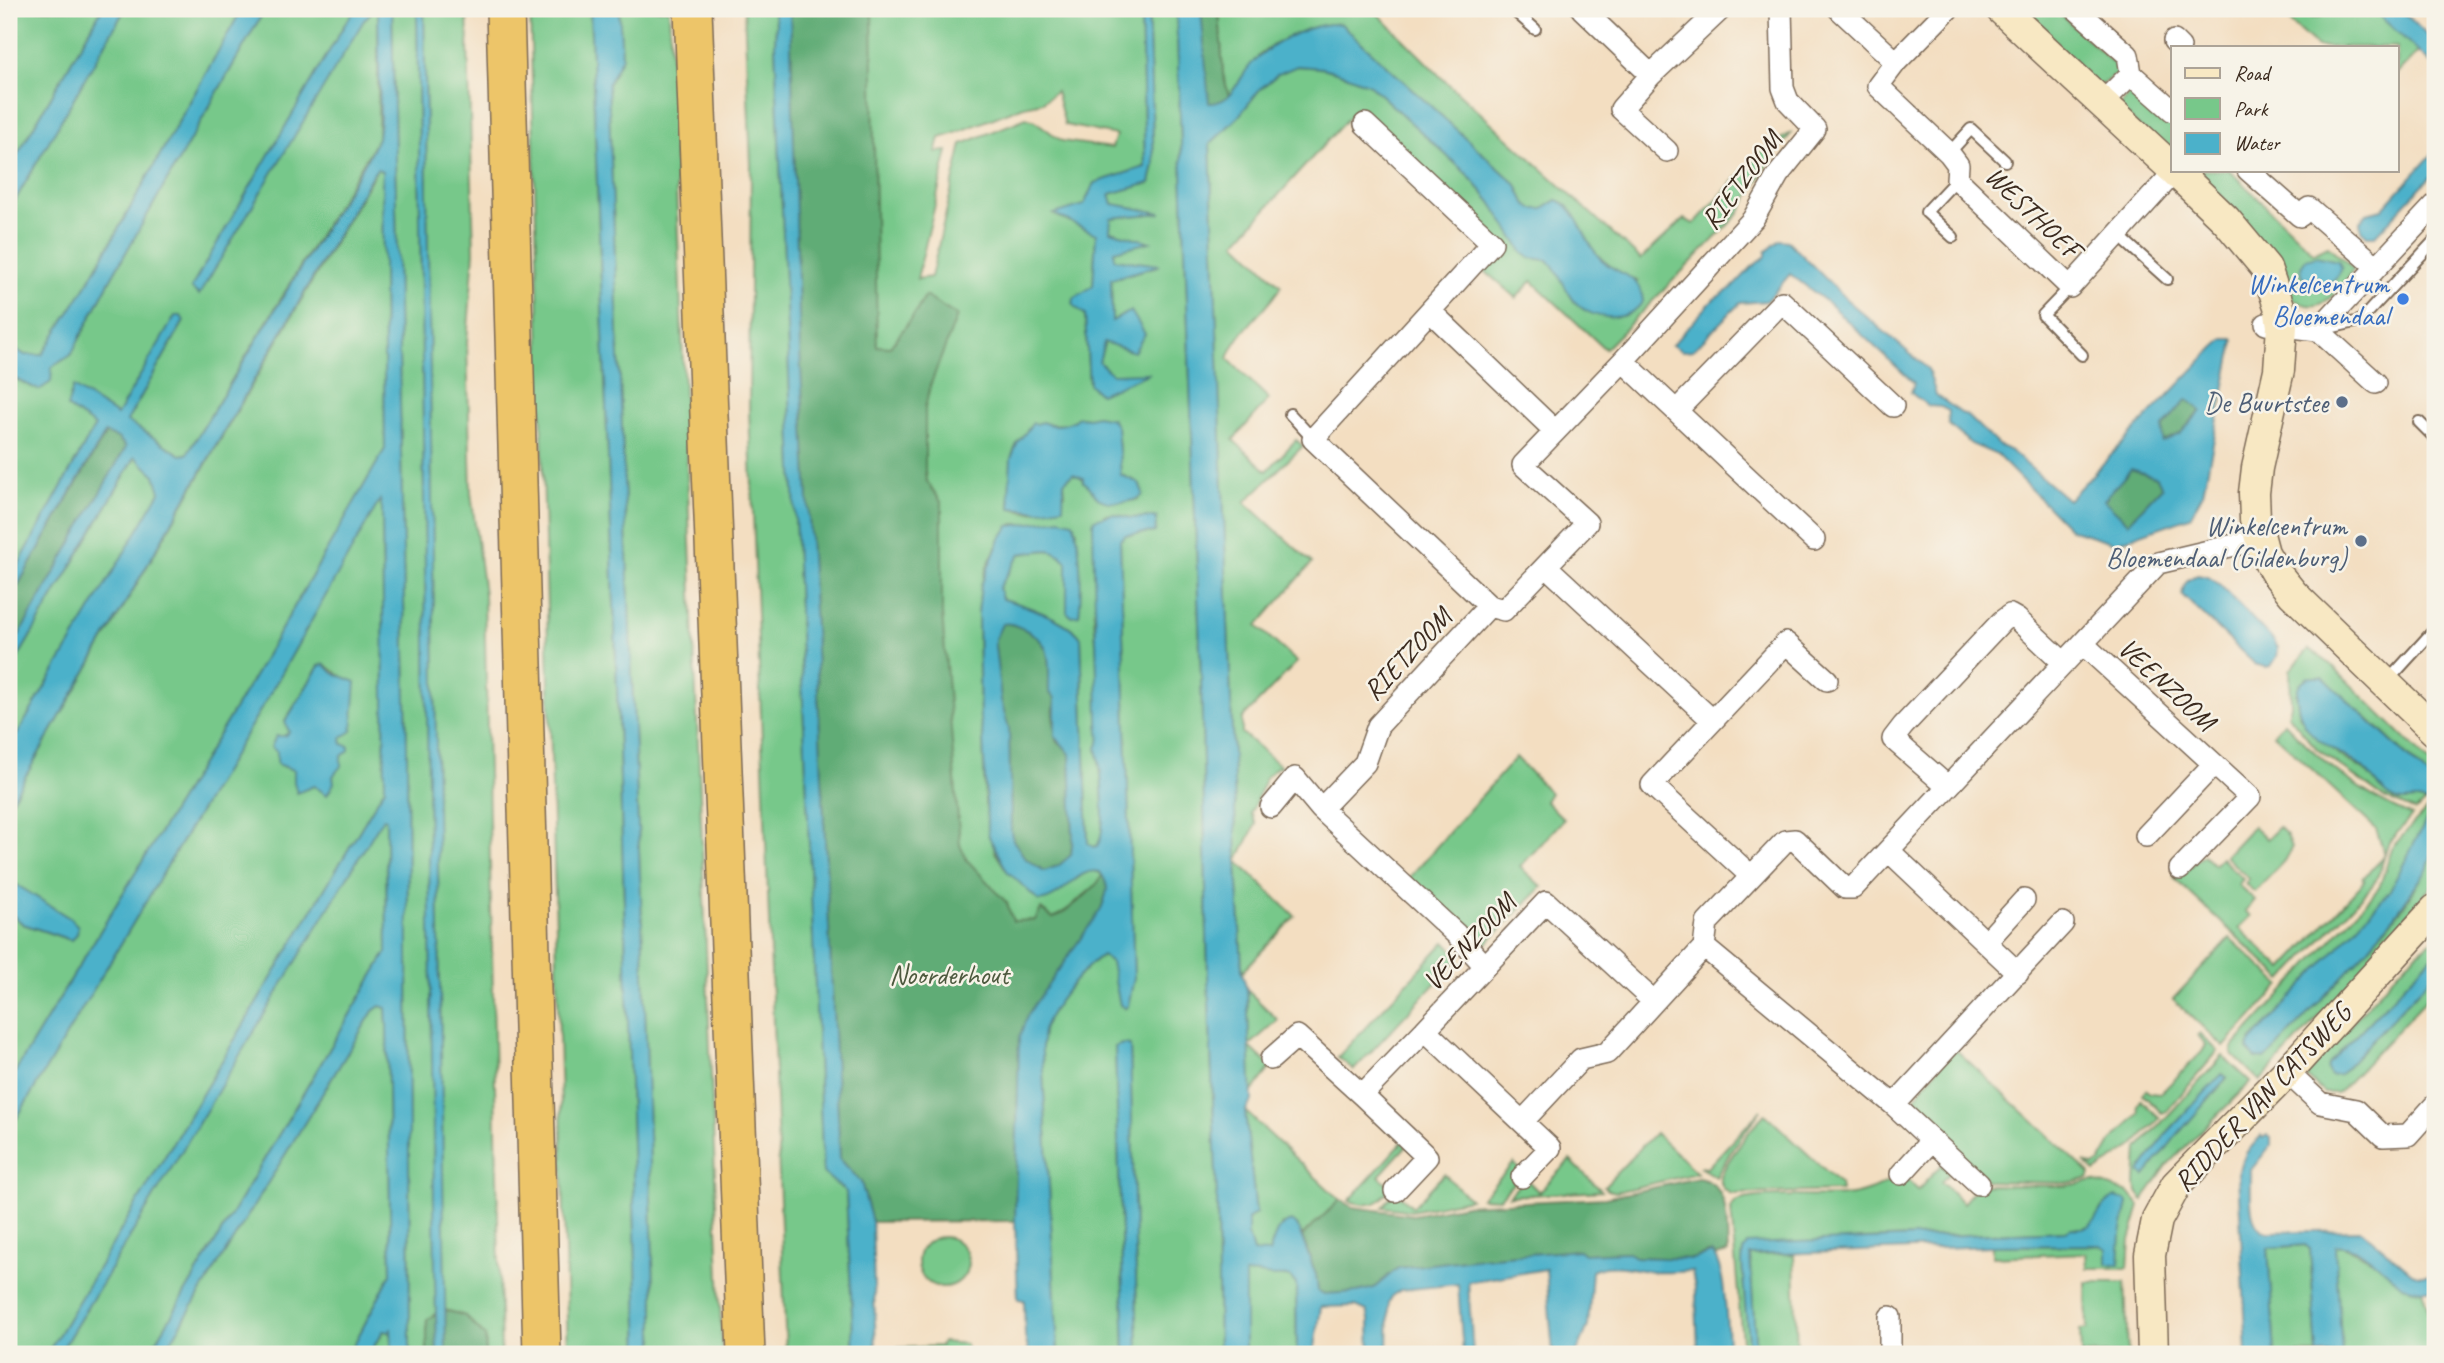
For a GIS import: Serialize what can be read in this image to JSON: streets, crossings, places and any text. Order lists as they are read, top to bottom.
{
  "streets": {
    "street": [
      "RIETZOOM",
      "WESTHOEF",
      "VEENZOOM",
      "RIDDER VAN CATSWEG"
    ]
  },
  "parks": ["Noorderhout"],
  "places": ["Winkelcentrum Bloemendaal", "De Buurtstee", "Winkelcentrum Bloemendaal (Gildenburg)"],
  "legend": ["Road", "Park", "Water"]
}
